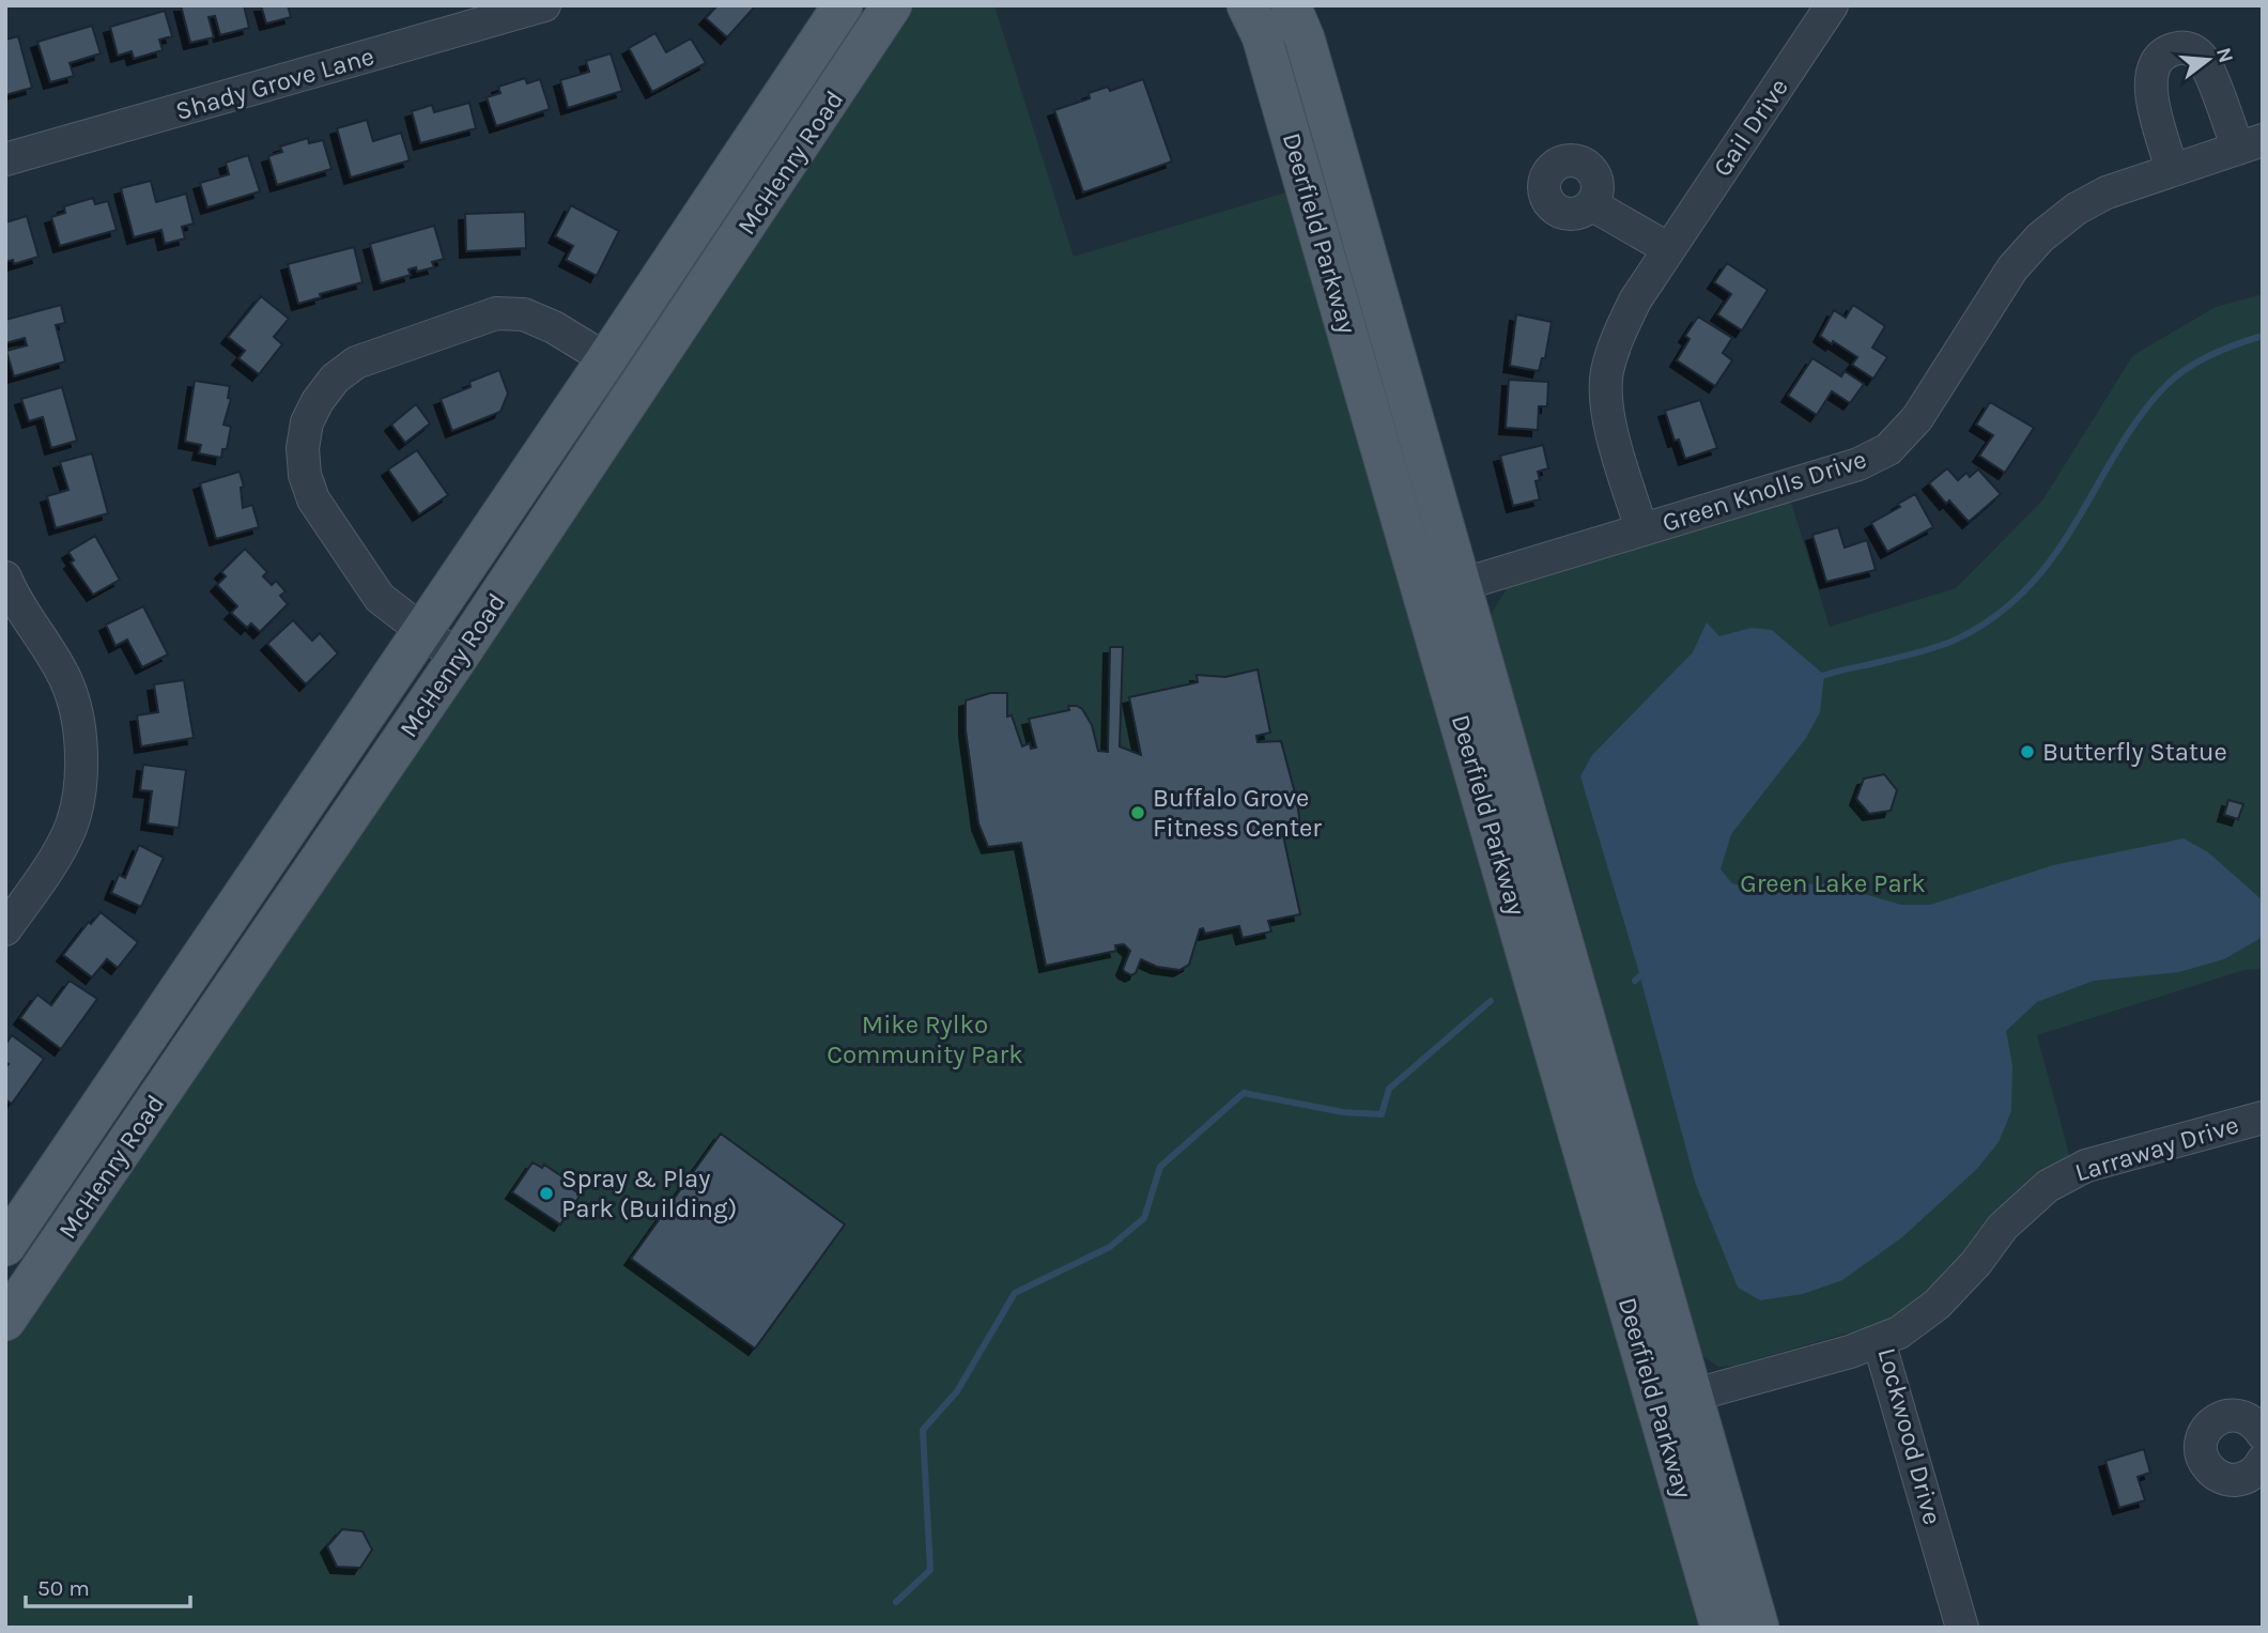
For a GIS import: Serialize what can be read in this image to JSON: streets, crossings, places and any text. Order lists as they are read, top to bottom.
{
  "streets": {
    "main road": ["McHenry Road", "Deerfield Parkway"],
    "street": [
      "Shady Grove Lane",
      "Gail Drive",
      "Green Knolls Drive",
      "Larraway Drive",
      "Lockwood Drive"
    ]
  },
  "crossings": [
    ["Gail Drive", "Green Knolls Drive"],
    ["Deerfield Parkway", "Green Knolls Drive"],
    ["Larraway Drive", "Lockwood Drive"]
  ],
  "parks": ["Green Lake Park", "Mike Rylko Community Park"],
  "places": ["Butterfly Statue", "Buffalo Grove Fitness Center", "Spray & Play Park (Building)"],
  "scale_bar": "50 m",
  "north": "right"
}
